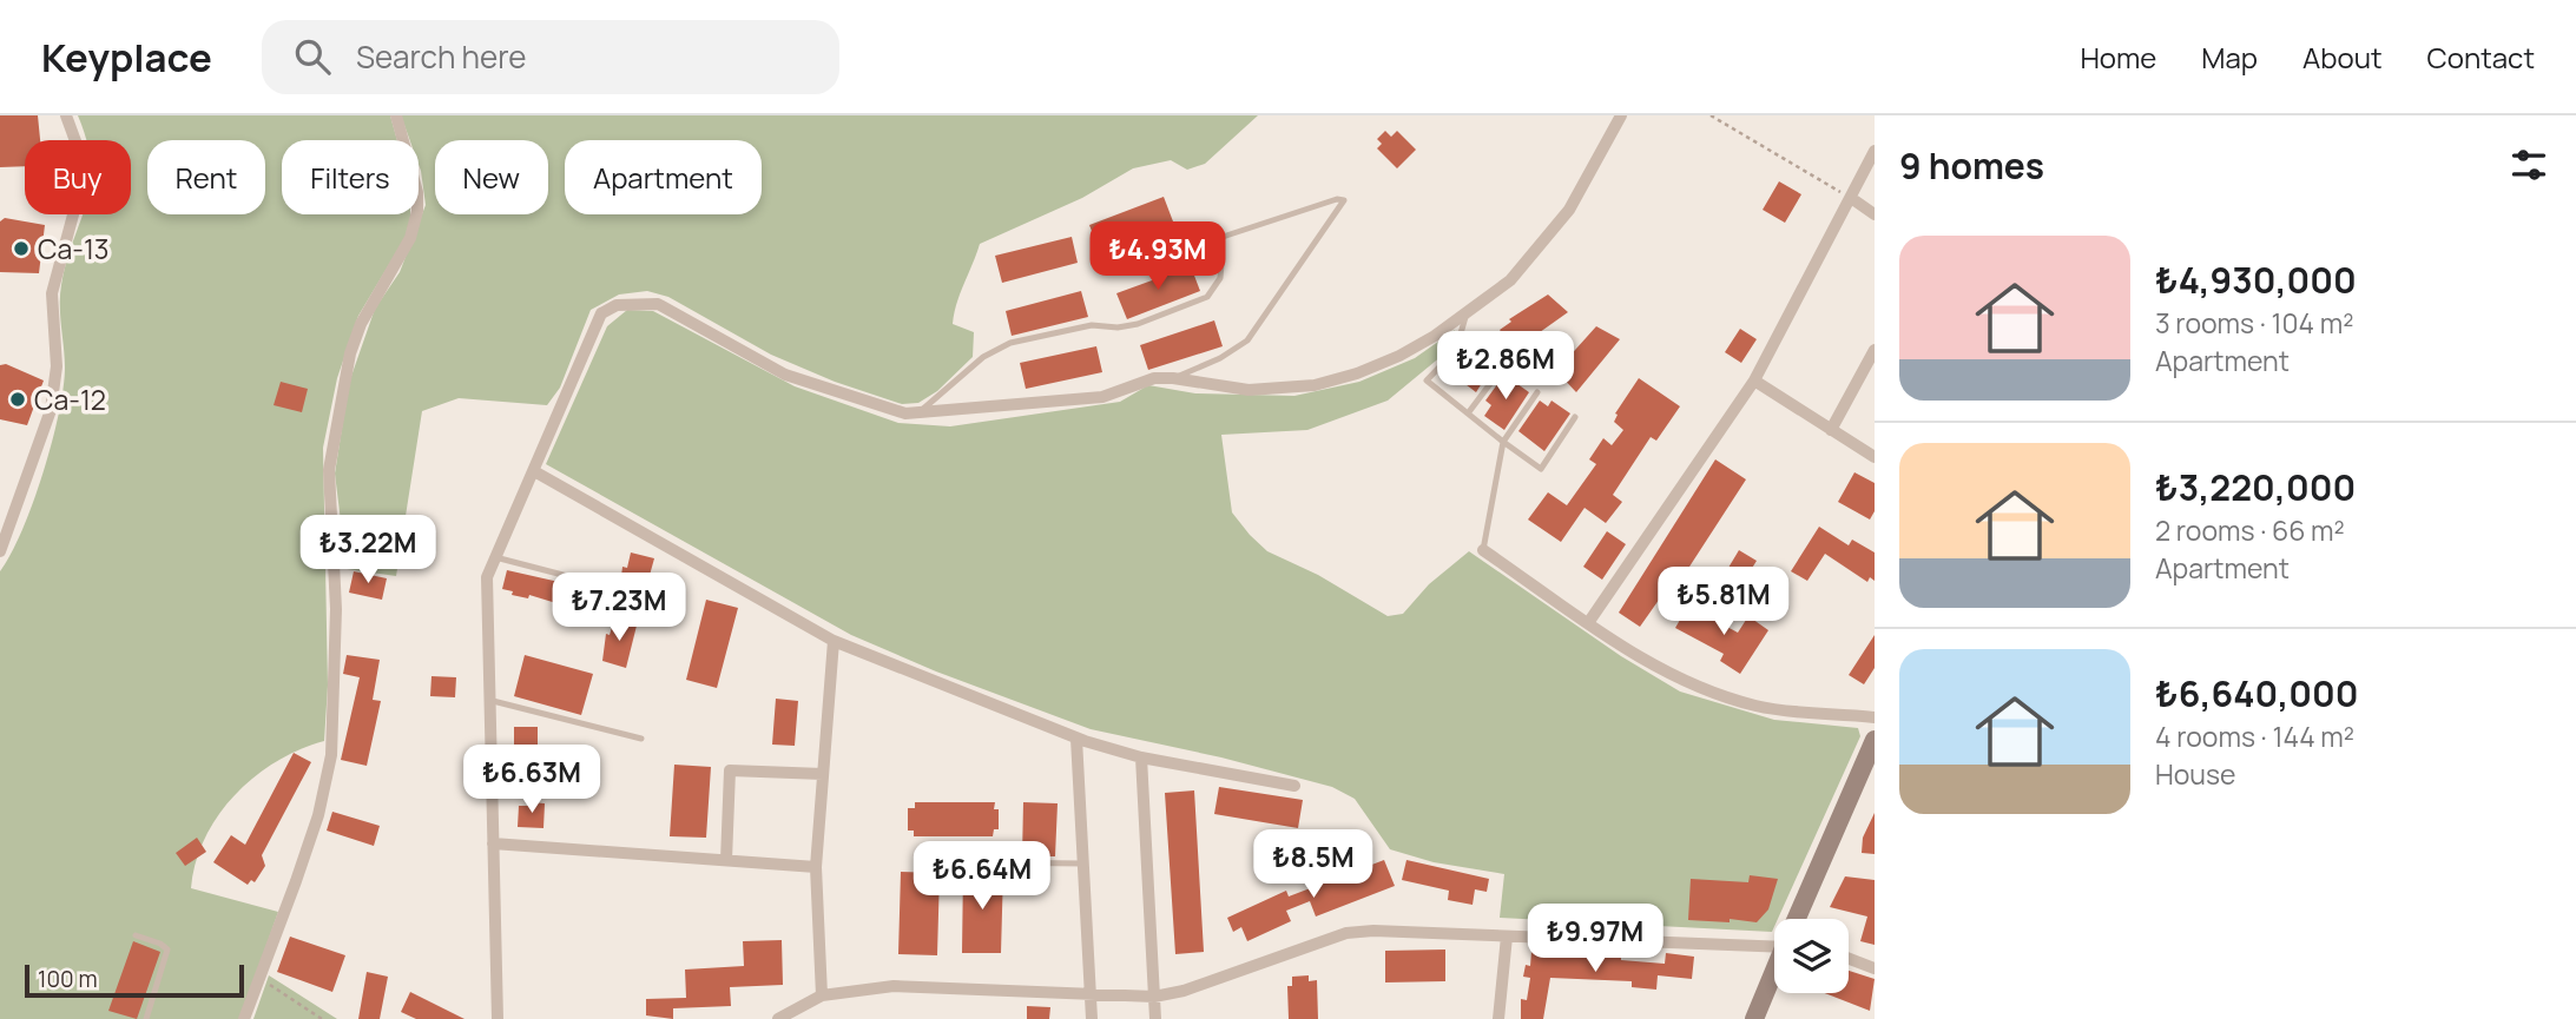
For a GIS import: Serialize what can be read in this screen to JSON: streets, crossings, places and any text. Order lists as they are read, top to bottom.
{
  "places": ["Ca-13", "Ca-12"],
  "scale_bar": "100 m",
  "page": {
    "header": "Keyplace",
    "search": "Search here",
    "nav": [
      "Home",
      "Map",
      "About",
      "Contact"
    ],
    "heading": "9 homes",
    "chip": [
      "Buy",
      "Rent",
      "Filters",
      "New",
      "Apartment"
    ],
    "list": [
      {
        "name": "₺4,930,000",
        "note": "3 rooms · 104 m² · Apartment"
      },
      {
        "name": "₺3,220,000",
        "note": "2 rooms · 66 m² · Apartment"
      },
      {
        "name": "₺6,640,000",
        "note": "4 rooms · 144 m² · House"
      }
    ],
    "price": [
      "₺4.93M",
      "₺2.86M",
      "₺3.22M",
      "₺5.81M",
      "₺7.23M",
      "₺6.63M",
      "₺8.5M",
      "₺6.64M",
      "₺9.97M"
    ],
    "scale": "100 m"
  }
}
